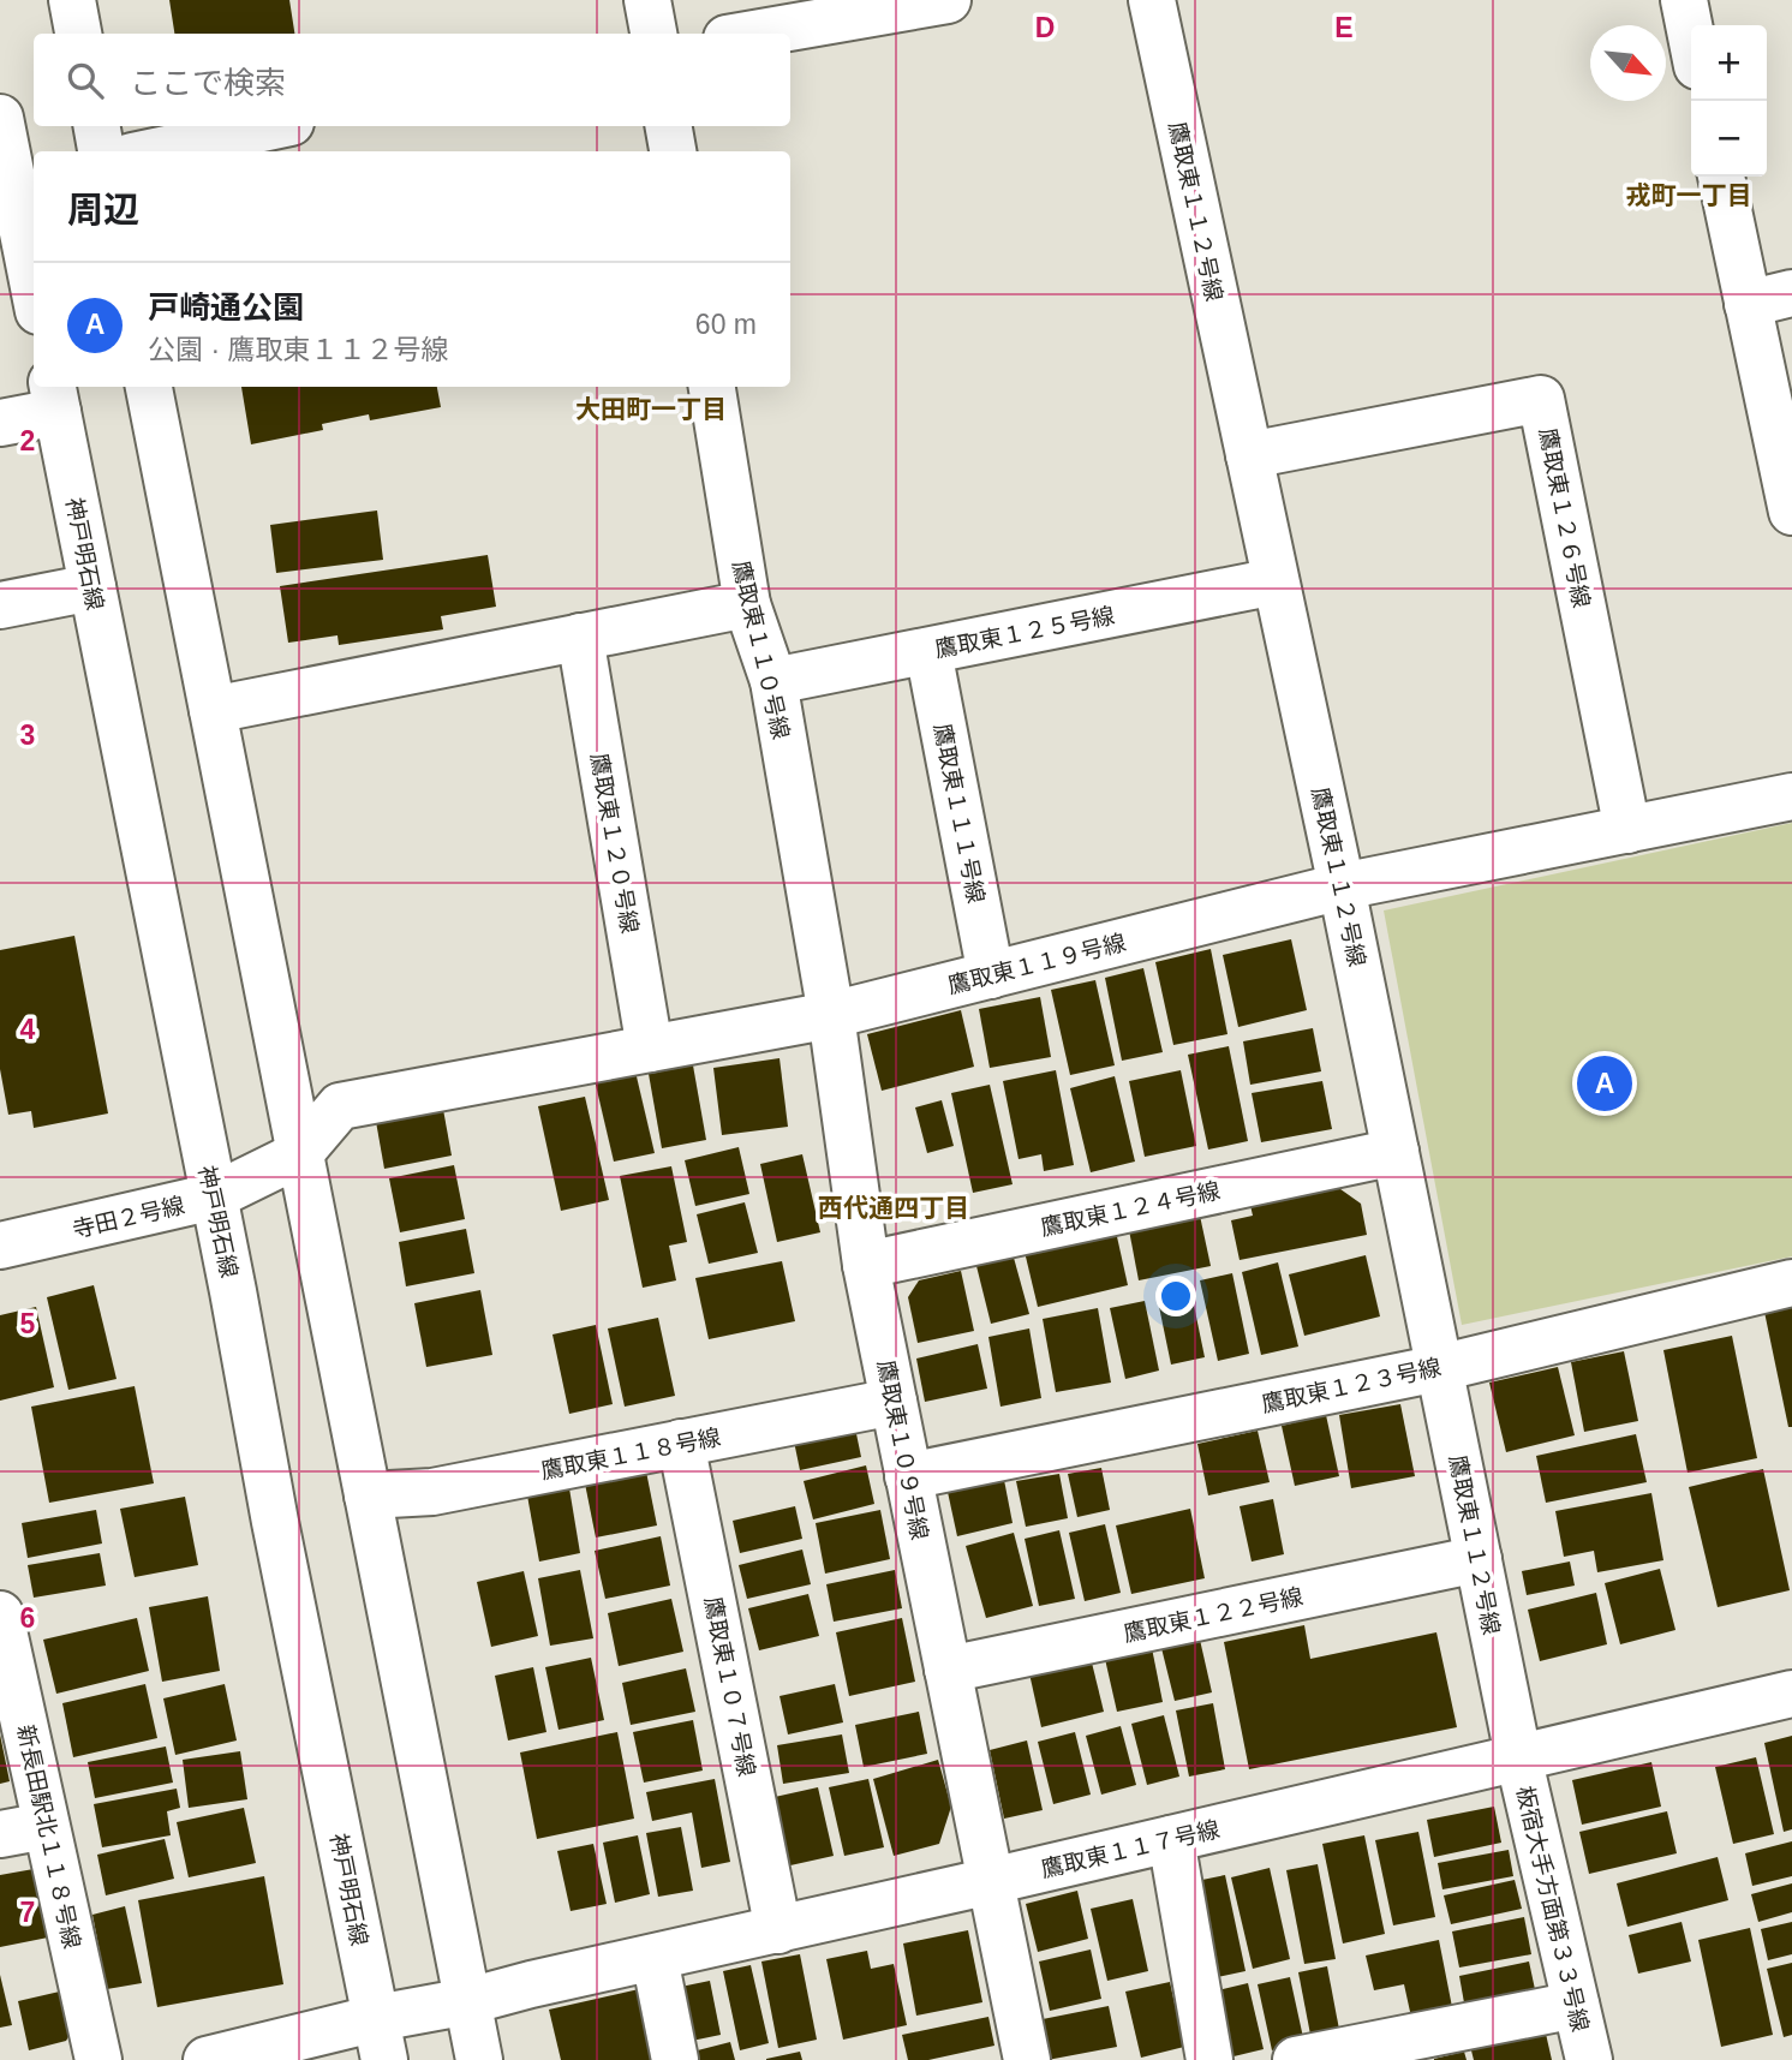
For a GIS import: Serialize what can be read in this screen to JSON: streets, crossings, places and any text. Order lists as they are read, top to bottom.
{
  "streets": {
    "street": [
      "鷹取東１１２号線",
      "鷹取東１２６号線",
      "神戸明石線",
      "鷹取東１２５号線",
      "鷹取東１１０号線",
      "鷹取東１１１号線",
      "鷹取東１２０号線",
      "鷹取東１１９号線",
      "鷹取東１２４号線",
      "寺田２号線",
      "鷹取東１２３号線",
      "鷹取東１０９号線",
      "鷹取東１１８号線",
      "鷹取東１２２号線",
      "鷹取東１０７号線",
      "新長田駅北１１８号線",
      "鷹取東１１７号線",
      "板宿大手方面第３３号線"
    ]
  },
  "crossings": [
    ["鷹取東１１２号線", "鷹取東１２６号線"],
    ["鷹取東１１２号線", "鷹取東１２５号線"],
    ["鷹取東１１２号線", "鷹取東１１９号線"],
    ["鷹取東１１２号線", "鷹取東１２４号線"],
    ["鷹取東１１２号線", "鷹取東１２３号線"],
    ["鷹取東１１２号線", "鷹取東１２２号線"],
    ["鷹取東１１２号線", "鷹取東１１７号線"],
    ["鷹取東１１２号線", "板宿大手方面第３３号線"],
    ["鷹取東１２６号線", "鷹取東１１９号線"],
    ["神戸明石線", "寺田２号線"],
    ["神戸明石線", "鷹取東１１７号線"],
    ["鷹取東１２５号線", "鷹取東１１０号線"],
    ["鷹取東１２５号線", "鷹取東１１１号線"],
    ["鷹取東１１０号線", "鷹取東１１９号線"],
    ["鷹取東１１０号線", "鷹取東１０９号線"],
    ["鷹取東１１１号線", "鷹取東１１９号線"],
    ["鷹取東１２０号線", "鷹取東１１９号線"],
    ["鷹取東１１９号線", "寺田２号線"],
    ["鷹取東１１９号線", "鷹取東１０９号線"],
    ["鷹取東１２４号線", "鷹取東１０９号線"],
    ["鷹取東１２３号線", "鷹取東１０９号線"],
    ["鷹取東１０９号線", "鷹取東１１８号線"],
    ["鷹取東１０９号線", "鷹取東１２２号線"],
    ["鷹取東１０９号線", "鷹取東１１７号線"],
    ["鷹取東１１８号線", "鷹取東１０７号線"],
    ["鷹取東１０７号線", "鷹取東１１７号線"],
    ["鷹取東１１７号線", "板宿大手方面第３３号線"]
  ],
  "districts": ["戎町一丁目", "大田町一丁目", "西代通四丁目"],
  "north": "bottom right",
  "page": {
    "map_buttons": ["+", "−"],
    "search": "ここで検索",
    "heading": "周辺",
    "list": [
      {
        "mark": "A",
        "name": "戸崎通公園",
        "note": "公園 · 鷹取東１１２号線",
        "value": "60 m"
      }
    ],
    "pins": "A"
  },
  "grid": {
    "columns": ["D", "E"],
    "rows": [
      "2",
      "3",
      "4",
      "5",
      "6",
      "7"
    ]
  }
}
